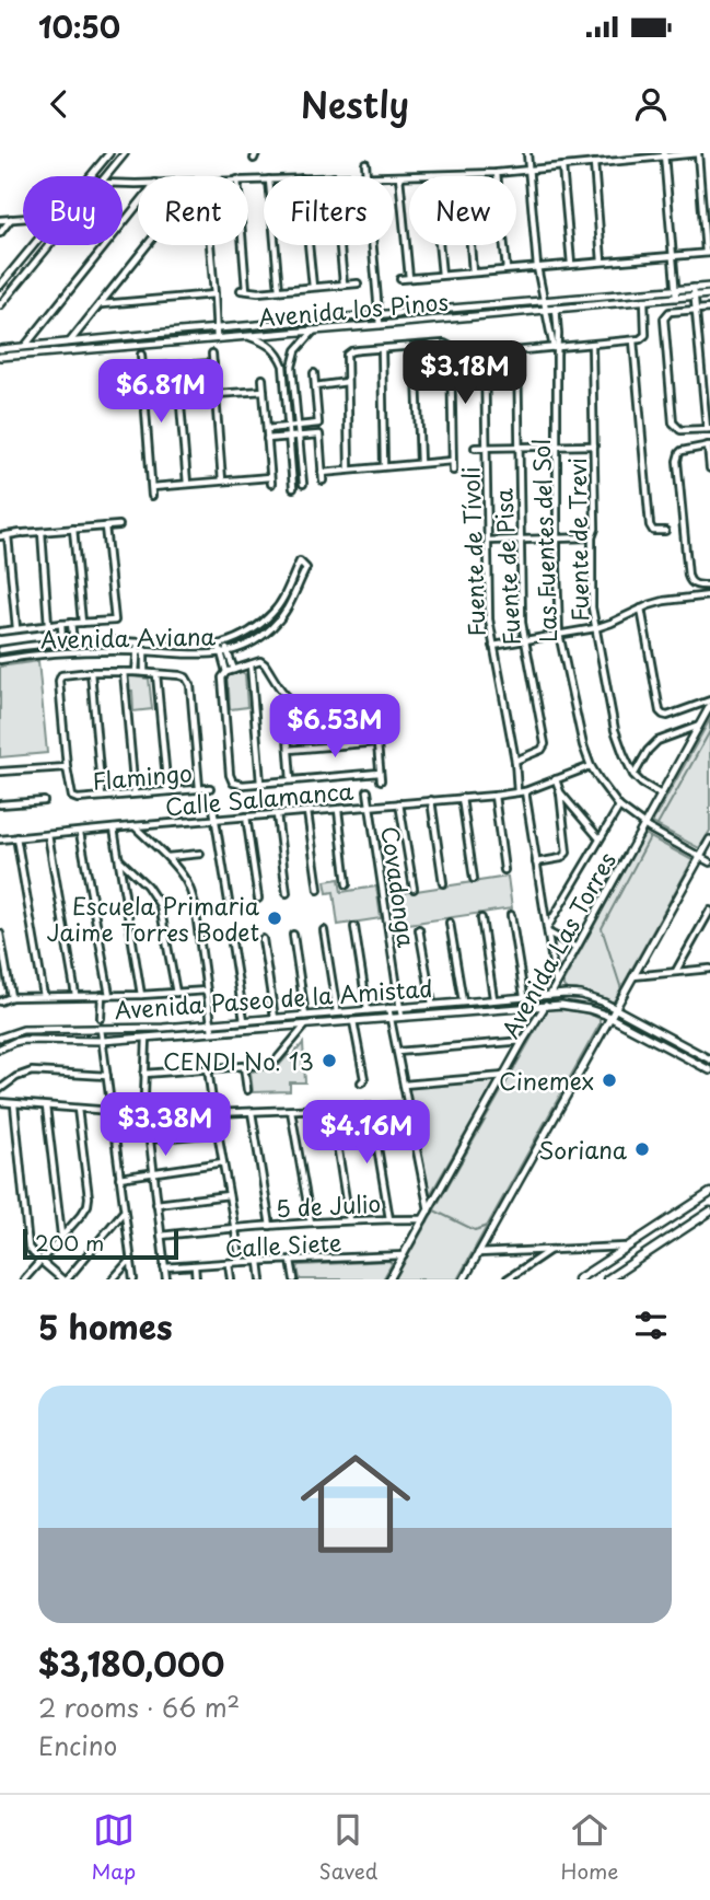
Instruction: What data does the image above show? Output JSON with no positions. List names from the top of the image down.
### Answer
{
  "streets": {
    "street": [
      "Avenida los Pinos",
      "Fuente de Trevi",
      "Las Fuentes del Sol",
      "Fuente de Tívoli",
      "Fuente de Pisa",
      "Avenida Aviana",
      "Flamingo",
      "Calle Salamanca",
      "Covadonga",
      "Avenida Las Torres",
      "Avenida Paseo de la Amistad",
      "5 de Julio",
      "Calle Siete"
    ]
  },
  "crossings": [
    ["Avenida los Pinos", "Las Fuentes del Sol"],
    ["Las Fuentes del Sol", "Calle Salamanca"],
    ["Las Fuentes del Sol", "Avenida Las Torres"],
    ["Fuente de Tívoli", "Fuente de Pisa"],
    ["Fuente de Tívoli", "Calle Salamanca"],
    ["Fuente de Tívoli", "Avenida Las Torres"],
    ["Calle Salamanca", "Covadonga"],
    ["Covadonga", "Avenida Paseo de la Amistad"],
    ["Avenida Las Torres", "Avenida Paseo de la Amistad"],
    ["Avenida Las Torres", "5 de Julio"],
    ["Avenida Las Torres", "Calle Siete"]
  ],
  "places": [
    "Escuela Primaria Jaime Torres Bodet",
    "CENDI No. 13",
    "Cinemex",
    "Soriana"
  ],
  "scale_bar": "200 m",
  "page": {
    "status": "10:50",
    "header": "Nestly",
    "chip": [
      "Buy",
      "Rent",
      "Filters",
      "New"
    ],
    "price": [
      "$3.18M",
      "$6.81M",
      "$6.53M",
      "$3.38M",
      "$4.16M"
    ],
    "scale": "200 m",
    "heading": "5 homes",
    "list": [
      {
        "name": "$3,180,000",
        "note": "2 rooms · 66 m² · Encino"
      }
    ],
    "tabs": ["Map", "Saved", "Home"]
  }
}
